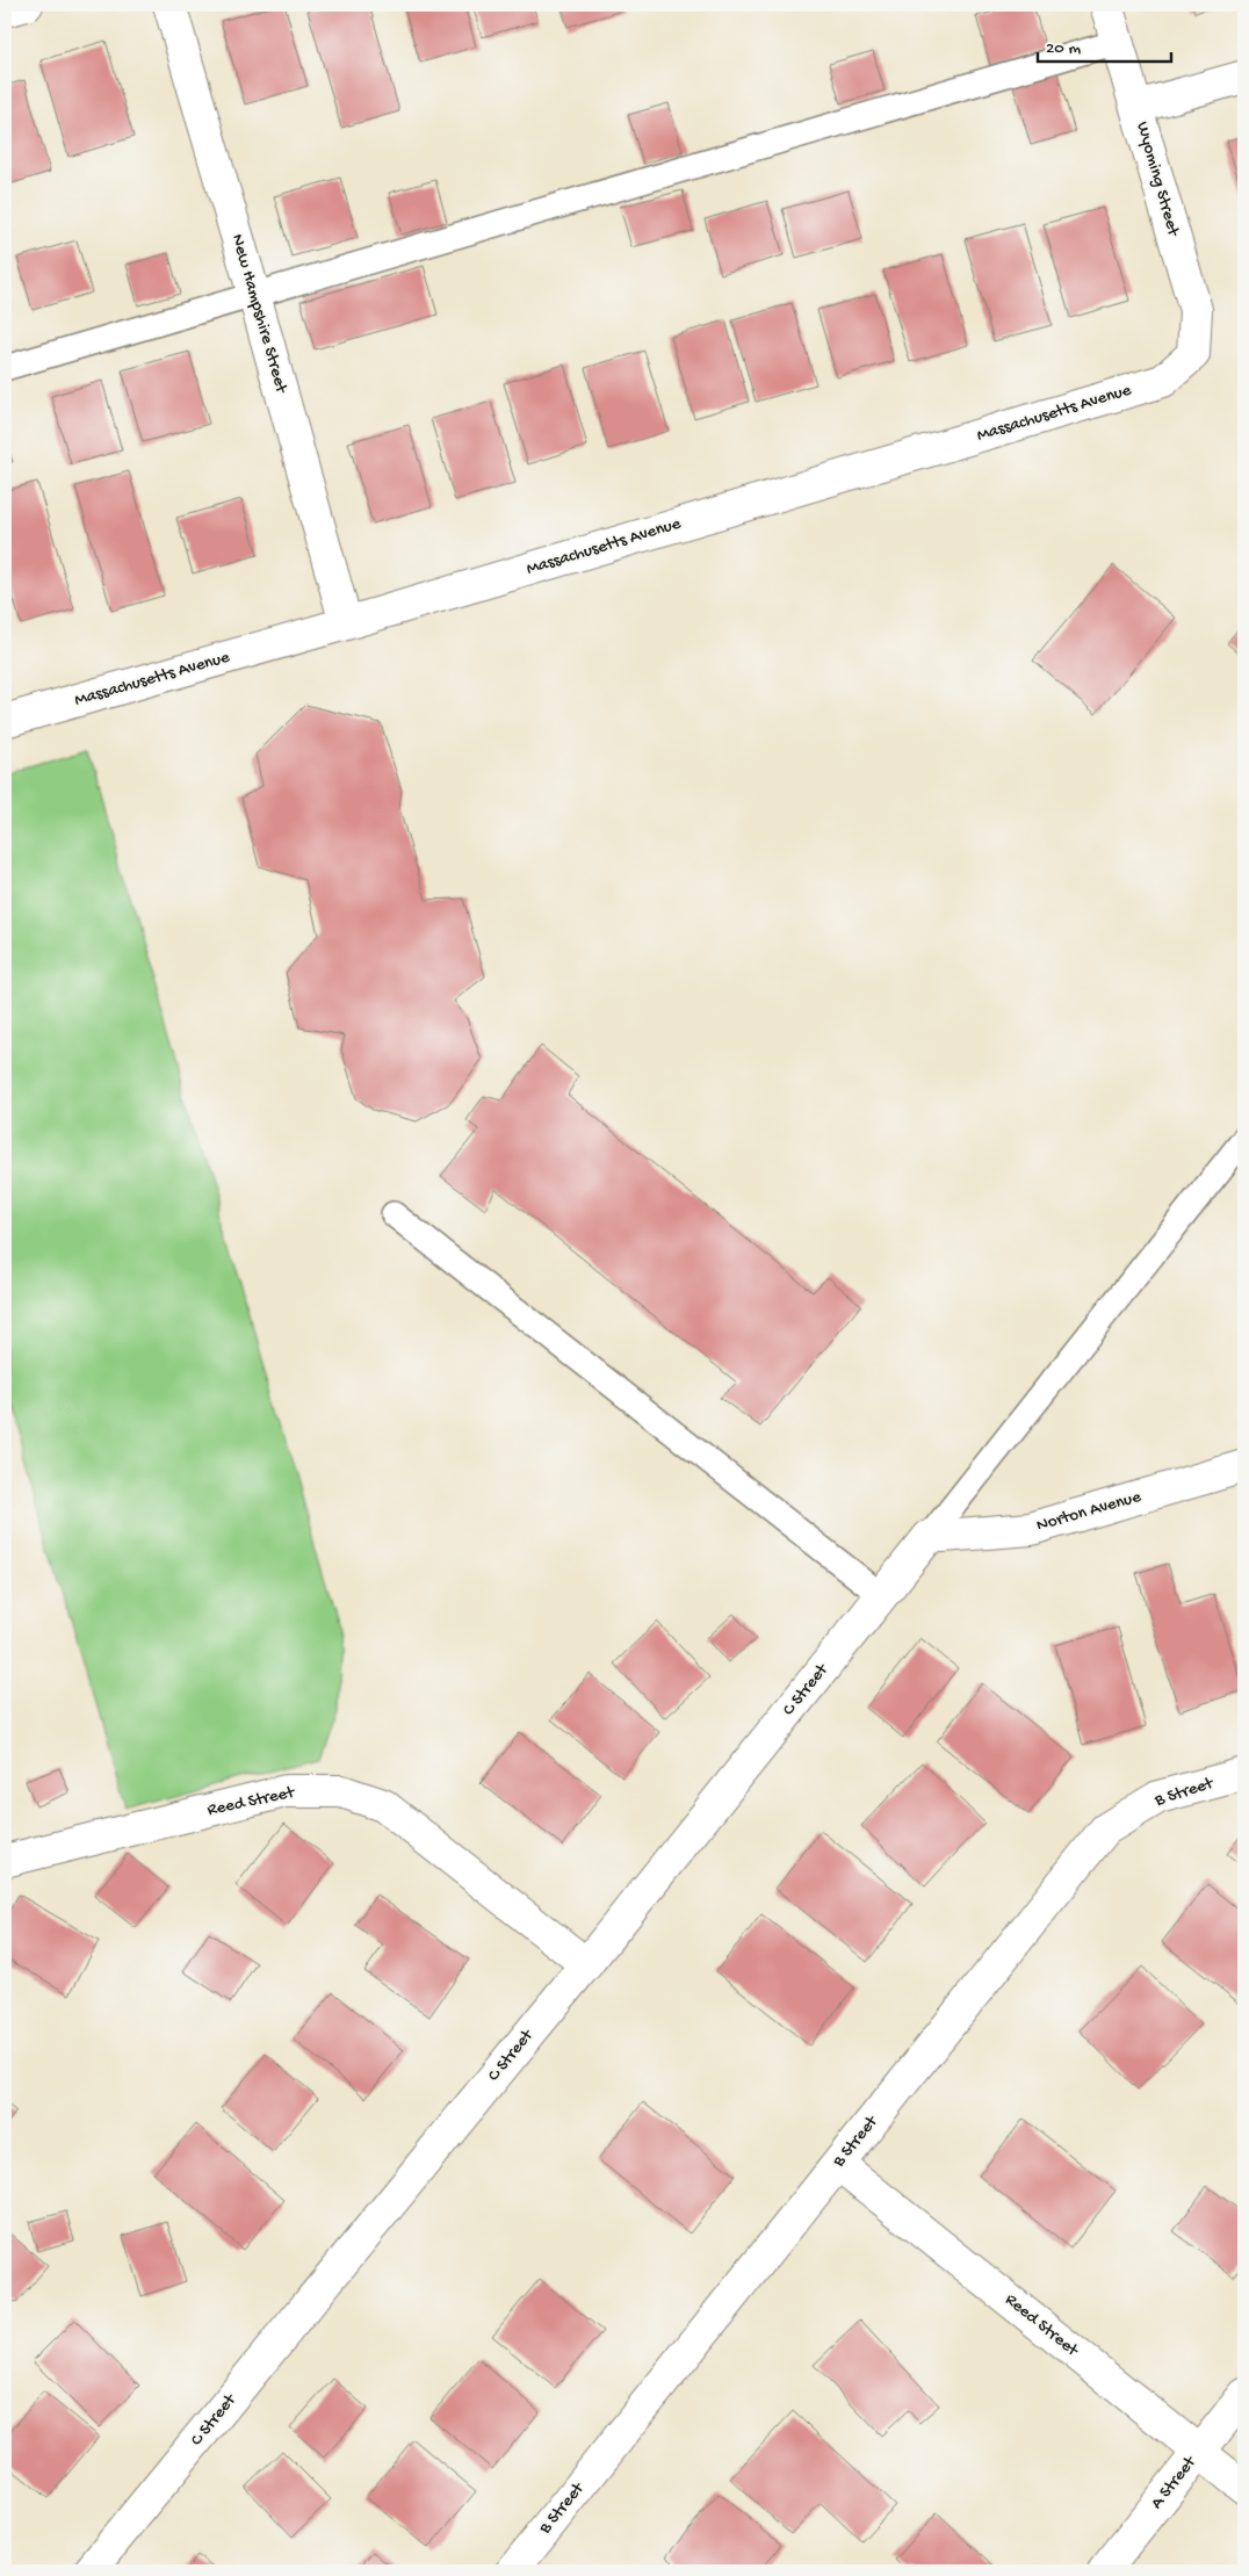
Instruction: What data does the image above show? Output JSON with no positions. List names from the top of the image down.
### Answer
{
  "streets": {
    "street": [
      "Wyoming Street",
      "New Hampshire Street",
      "Massachusetts Avenue",
      "Norton Avenue",
      "C Street",
      "B Street",
      "Reed Street",
      "A Street"
    ]
  },
  "crossings": [
    ["Wyoming Street", "Massachusetts Avenue"],
    ["New Hampshire Street", "Massachusetts Avenue"],
    ["Norton Avenue", "C Street"],
    ["C Street", "Reed Street"],
    ["B Street", "Reed Street"],
    ["Reed Street", "A Street"]
  ],
  "scale_bar": "20 m"
}
